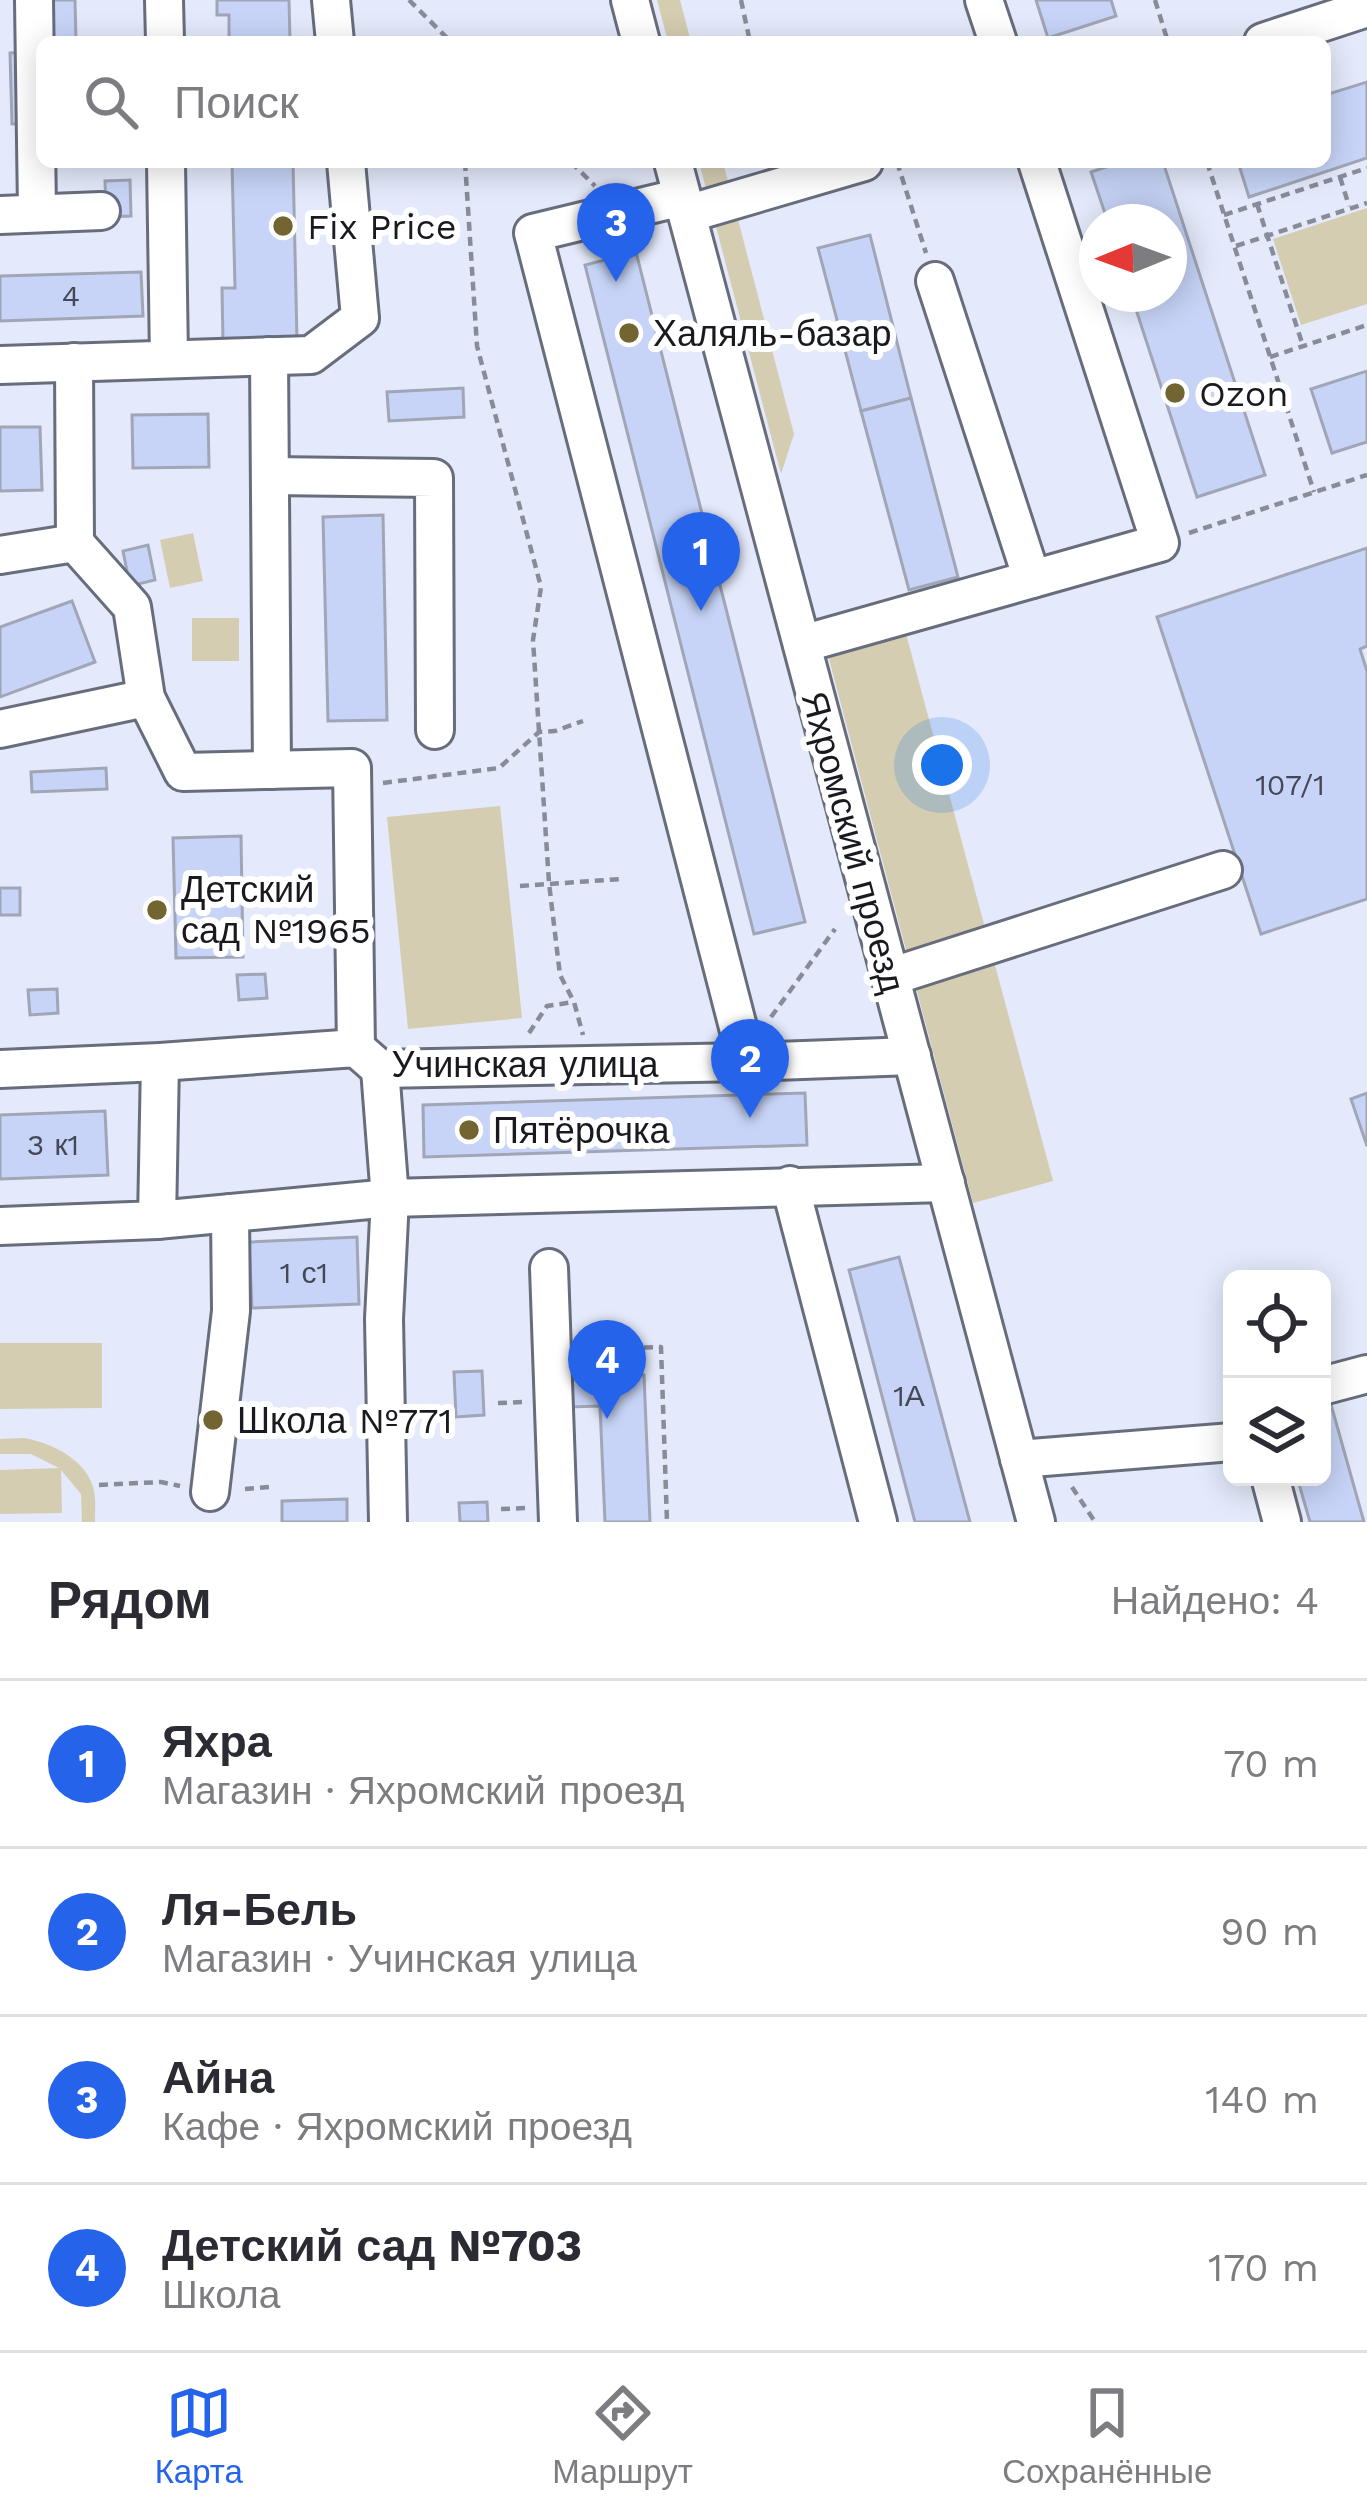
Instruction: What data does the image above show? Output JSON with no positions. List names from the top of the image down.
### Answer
{
  "streets": {
    "street": ["Яхромский проезд", "Учинская улица"]
  },
  "crossings": [
    ["Яхромский проезд", "Учинская улица"]
  ],
  "places": [
    "Fix Price",
    "Халяль-базар",
    "Ozon",
    "Детский сад №1965",
    "Пятёрочка",
    "Школа №771"
  ],
  "house_numbers": [
    "4",
    "107/1",
    "3 к1",
    "1 с1",
    "1А"
  ],
  "north": "left",
  "page": {
    "search": "Поиск",
    "pins": [
      "3",
      "1",
      "2",
      "4"
    ],
    "heading": ["Рядом", "Найдено: 4"],
    "list": [
      {
        "mark": "1",
        "name": "Яхра",
        "note": "Магазин · Яхромский проезд",
        "value": "70 m"
      },
      {
        "mark": "2",
        "name": "Ля-Бель",
        "note": "Магазин · Учинская улица",
        "value": "90 m"
      },
      {
        "mark": "3",
        "name": "Айна",
        "note": "Кафе · Яхромский проезд",
        "value": "140 m"
      },
      {
        "mark": "4",
        "name": "Детский сад №703",
        "note": "Школа",
        "value": "170 m"
      }
    ],
    "nav": ["Карта", "Маршрут", "Сохранённые"]
  }
}
